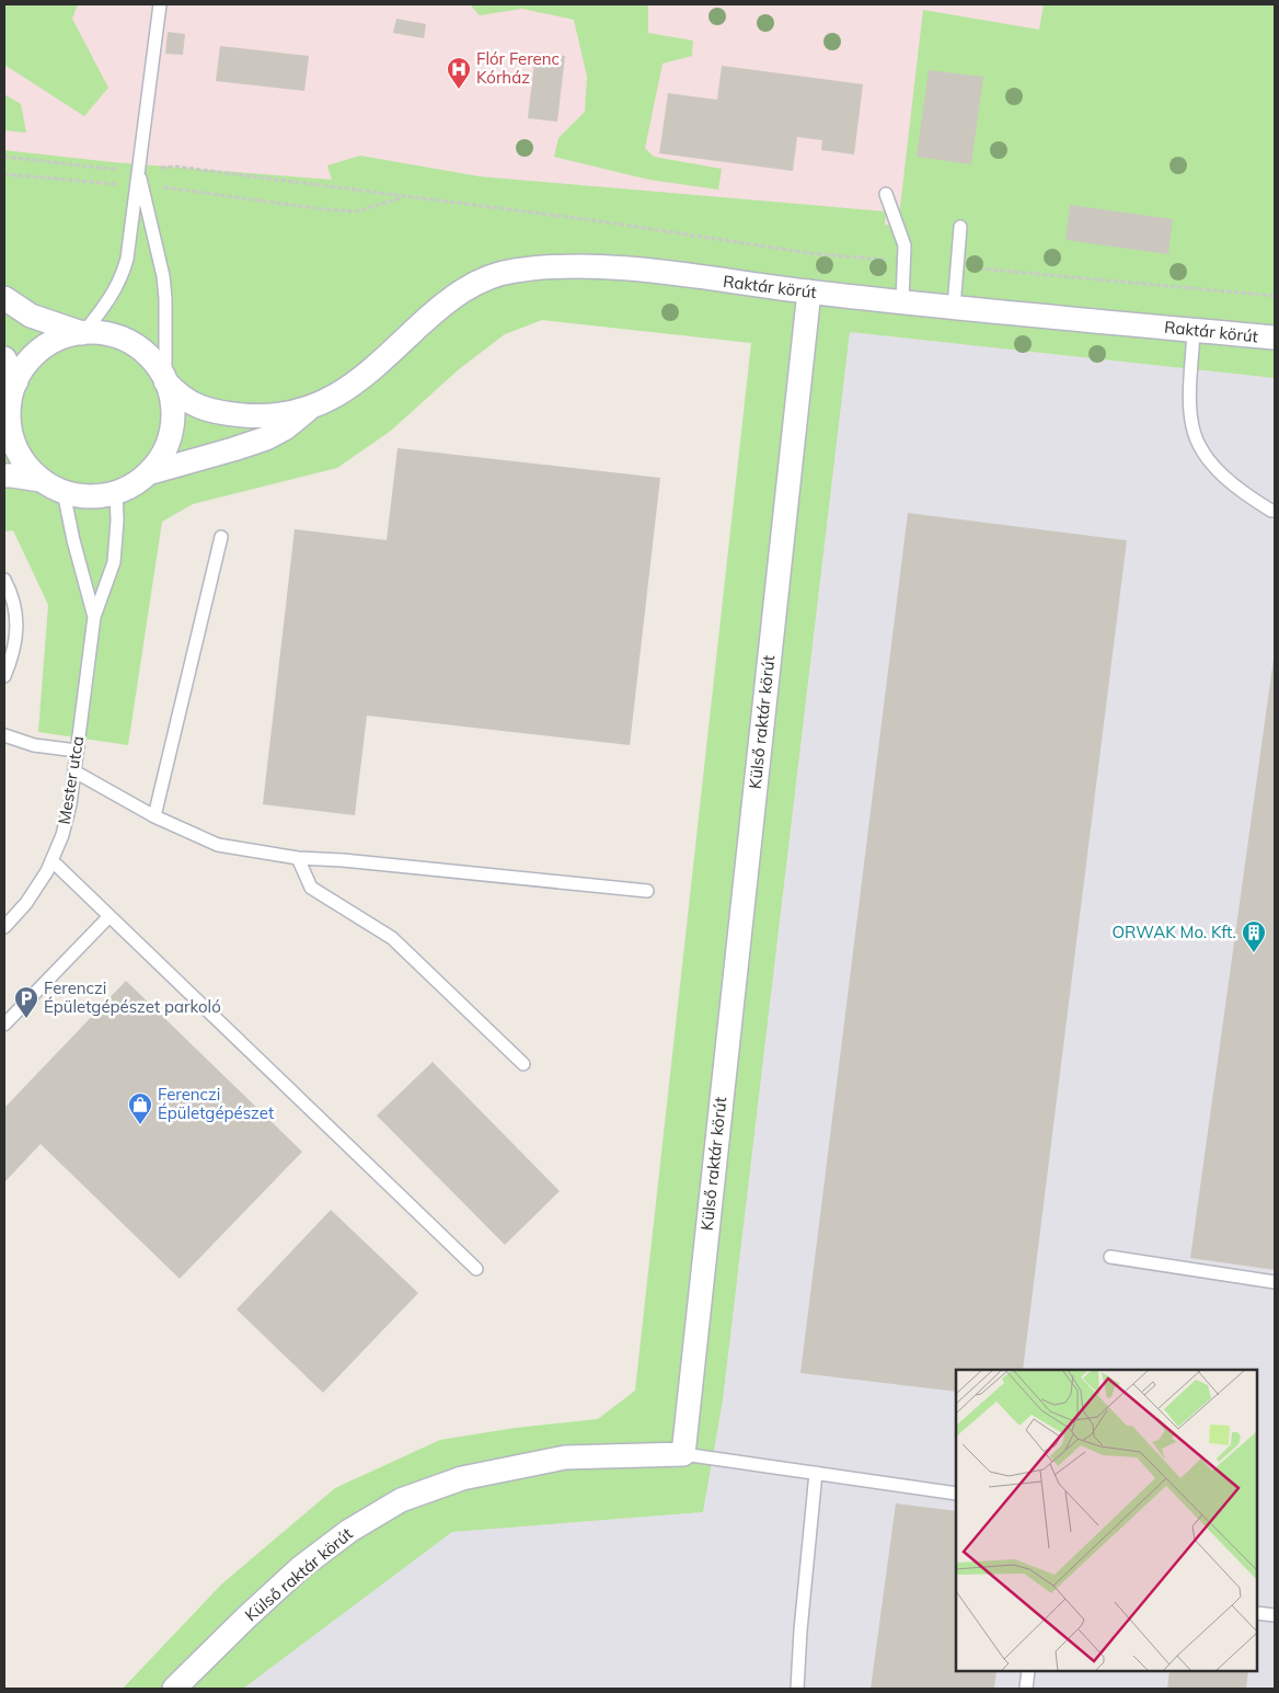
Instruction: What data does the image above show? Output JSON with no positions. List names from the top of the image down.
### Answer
{
  "streets": {
    "street": ["Raktár körút", "Külső raktár körút"],
    "lane": ["Mester utca"]
  },
  "crossings": [
    ["Raktár körút", "Külső raktár körút"]
  ],
  "places": {
    "hospital": ["Flór Ferenc Kórház"],
    "building": ["ORWAK Mo. Kft."],
    "parking": ["Ferenczi Épületgépészet parkoló"],
    "shop": ["Ferenczi Épületgépészet"]
  }
}
